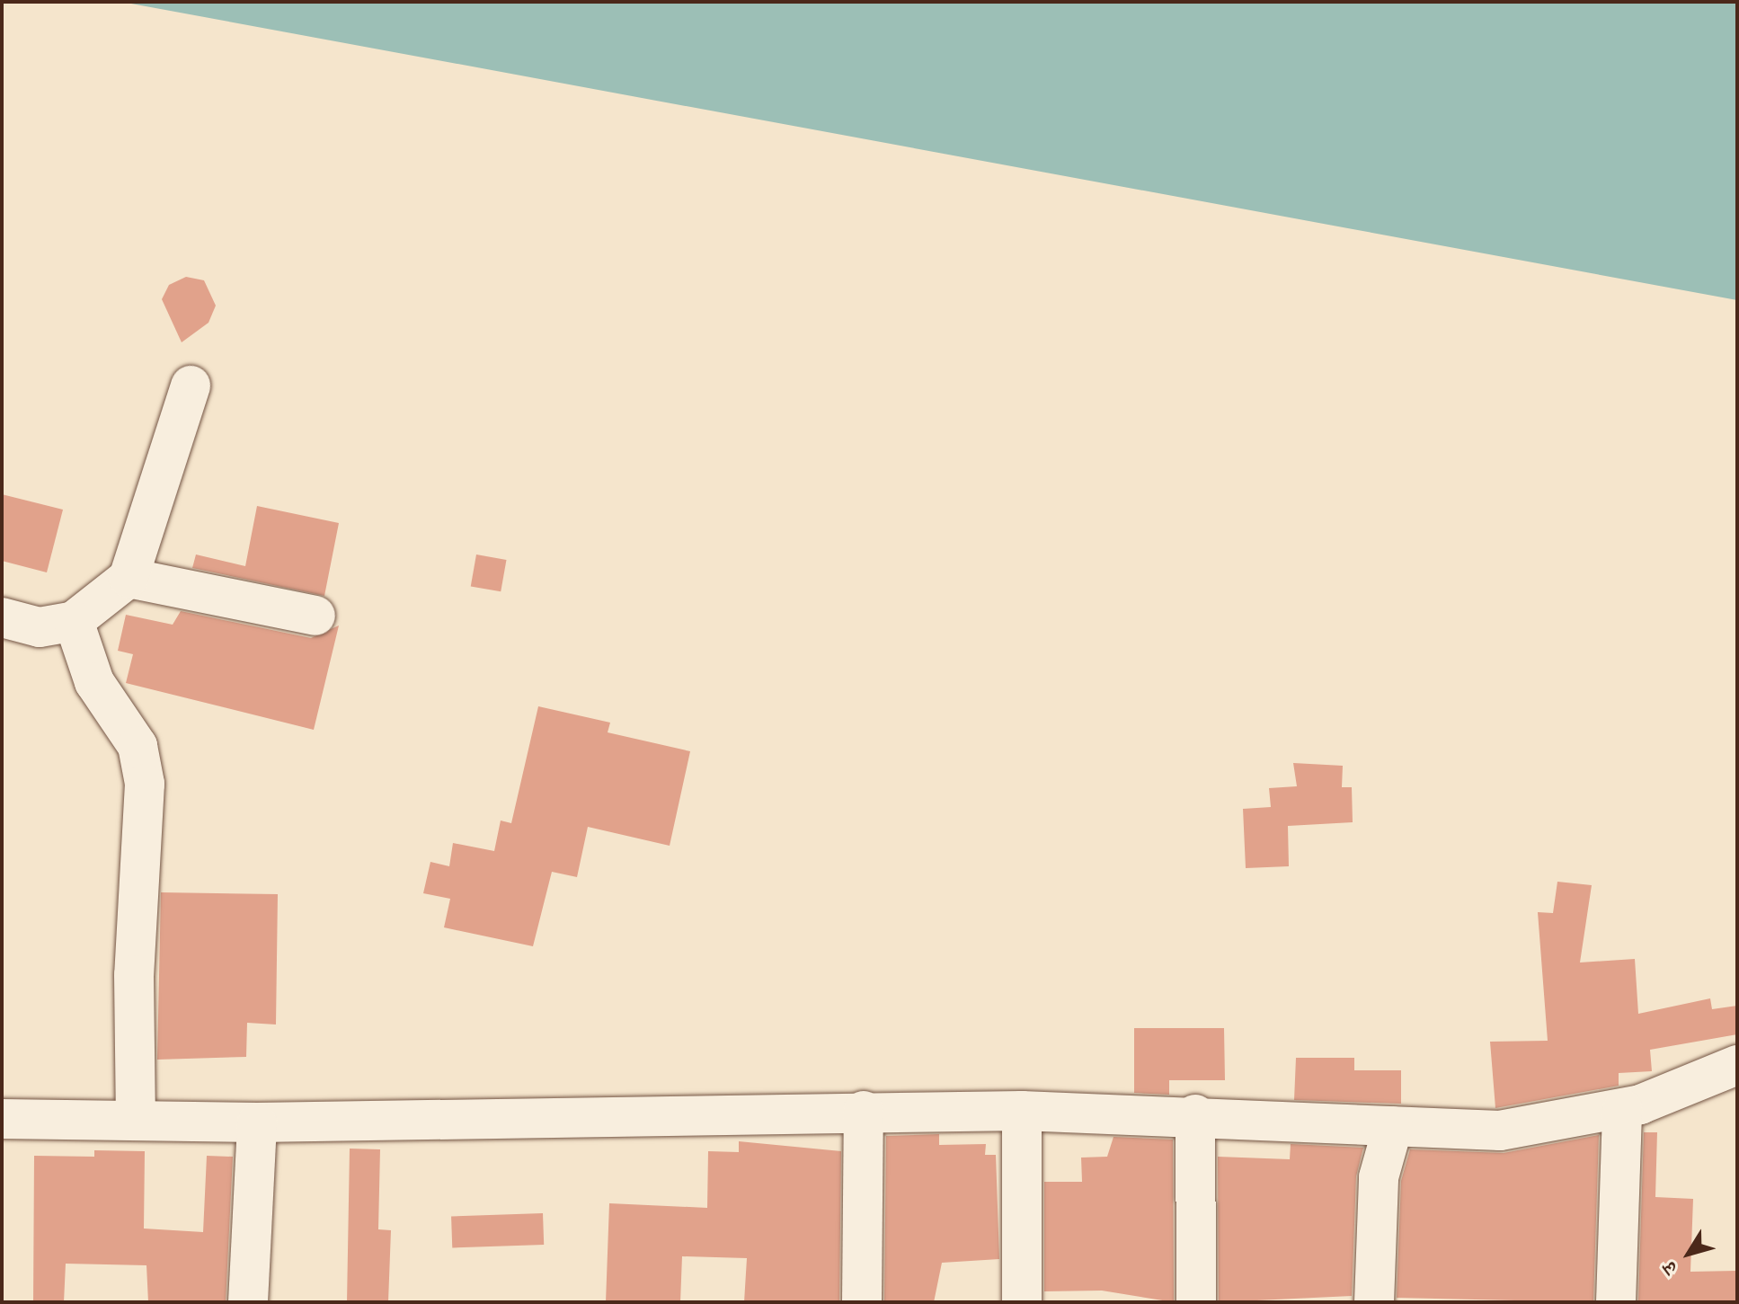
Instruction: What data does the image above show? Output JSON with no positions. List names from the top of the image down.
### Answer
{
  "north": "bottom left"
}
